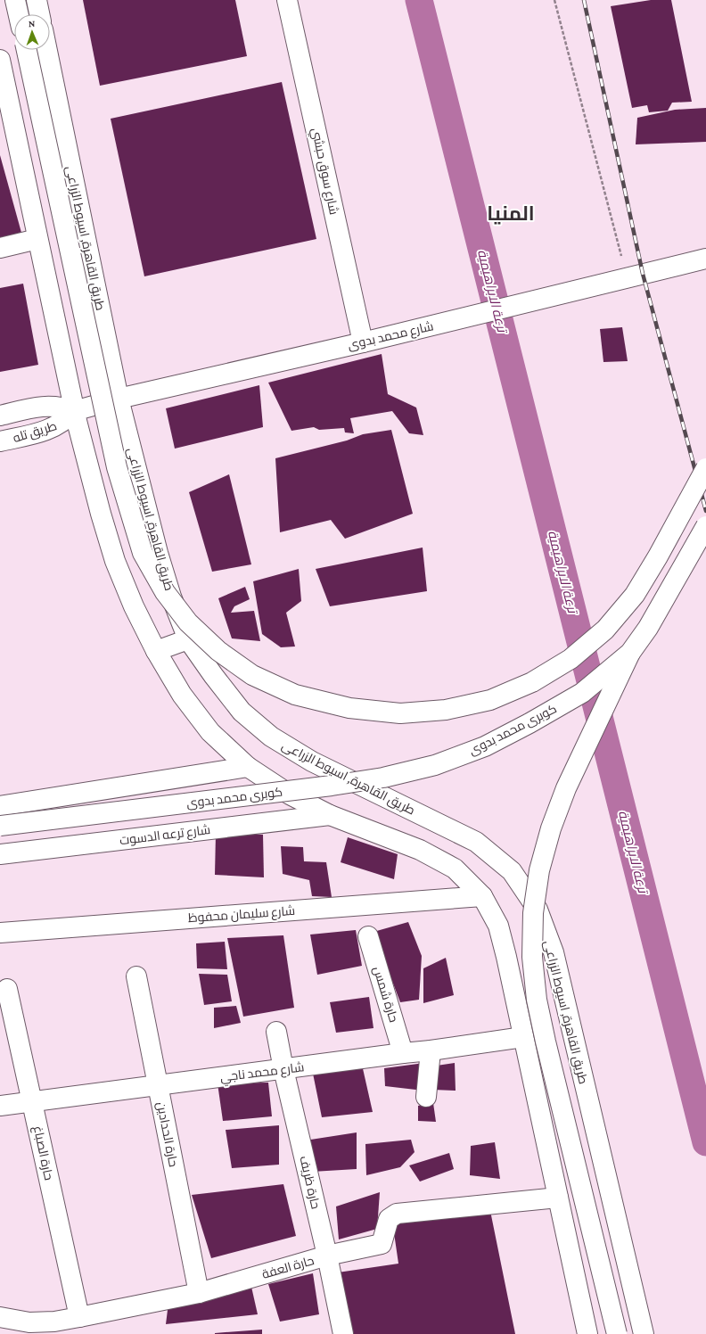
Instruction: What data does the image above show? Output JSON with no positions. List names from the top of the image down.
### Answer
{
  "streets": {
    "main road": [
      "شارع سوق حبشي",
      "طريق القاهرة, اسيوط الزراعى",
      "شارع محمد بدوى",
      "طريق تله",
      "كوبرى محمد بدوى",
      "شارع ترعه الدسوت",
      "شارع سليمان محفوظ",
      "حارة شمس",
      "شارع محمد ناجي",
      "حارة الحدادين",
      "حارة الصباغ",
      "حارة ظريف",
      "حارة العفة"
    ]
  },
  "crossings": [
    ["شارع سوق حبشي", "شارع محمد بدوى"],
    ["طريق القاهرة, اسيوط الزراعى", "شارع محمد بدوى"],
    ["شارع محمد بدوى", "طريق تله"],
    ["حارة شمس", "شارع محمد ناجي"],
    ["شارع محمد ناجي", "حارة الحدادين"],
    ["شارع محمد ناجي", "حارة الصباغ"],
    ["شارع محمد ناجي", "حارة ظريف"],
    ["حارة الحدادين", "حارة العفة"],
    ["حارة الصباغ", "حارة العفة"],
    ["حارة ظريف", "حارة العفة"]
  ],
  "districts": ["المنيا"],
  "water": ["ترعة الابراهيمية"],
  "north": "top"
}
